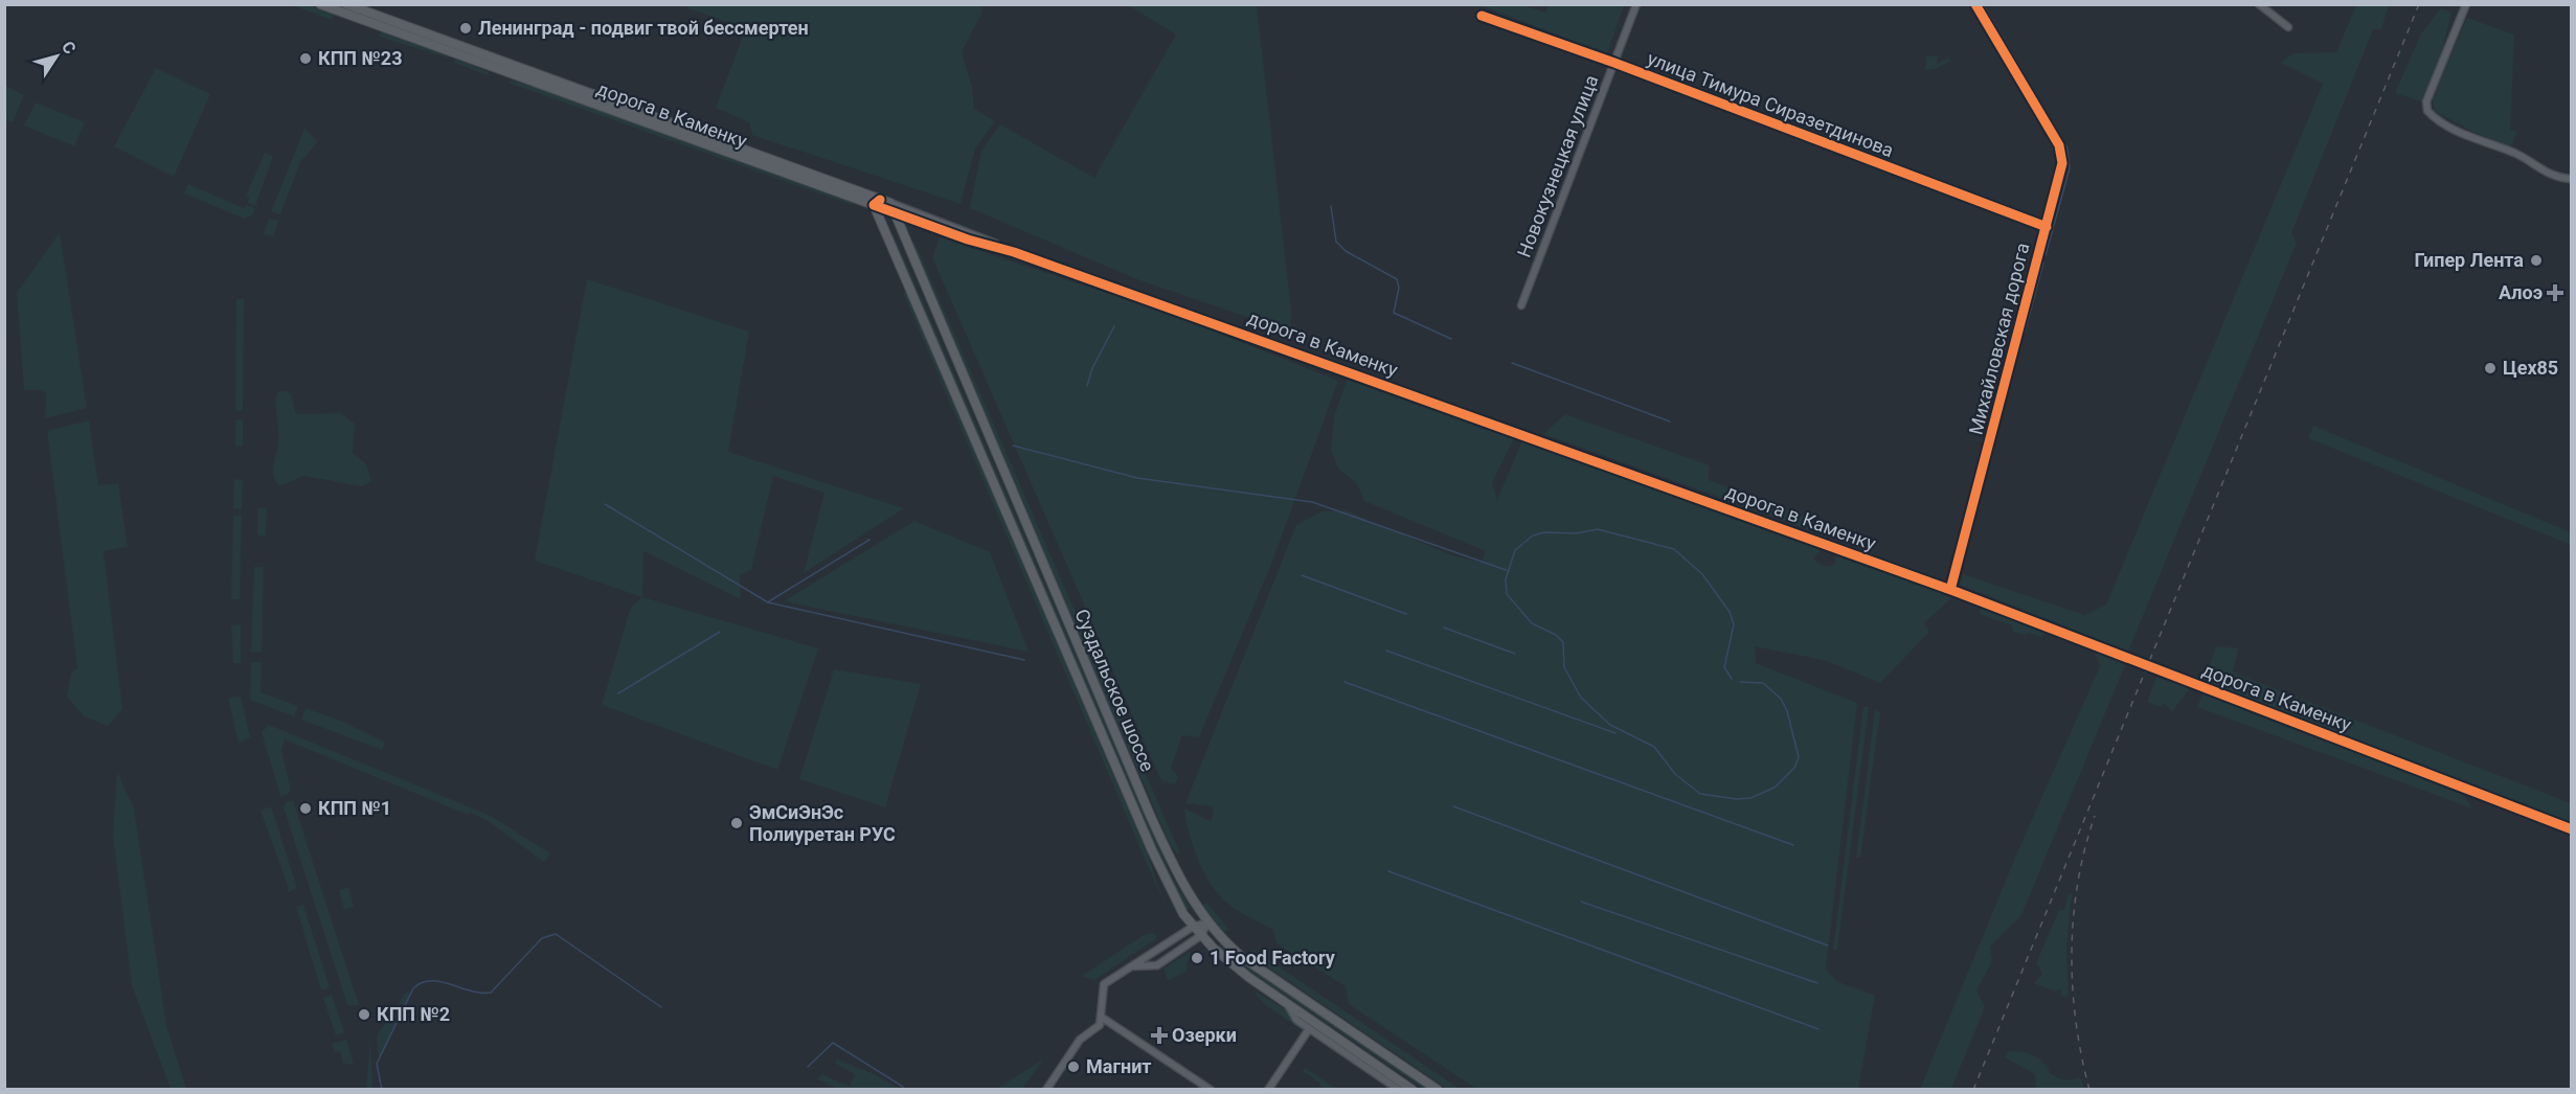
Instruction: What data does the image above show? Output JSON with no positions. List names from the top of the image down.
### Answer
{
  "streets": {
    "main road": ["дорога в Каменку", "Суздальское шоссе"],
    "street": ["улица Тимура Сиразетдинова", "Новокузнецкая улица", "Михайловская дорога"]
  },
  "crossings": [
    ["улица Тимура Сиразетдинова", "Новокузнецкая улица"],
    ["улица Тимура Сиразетдинова", "Михайловская дорога"],
    ["дорога в Каменку", "Михайловская дорога"],
    ["дорога в Каменку", "Суздальское шоссе"]
  ],
  "places": {
    "other": [
      "Ленинград - подвиг твой бессмертен",
      "КПП №23",
      "Гипер Лента",
      "Цех85",
      "КПП №1",
      "ЭмСиЭнЭс Полиуретан РУС",
      "1 Food Factory",
      "КПП №2",
      "Магнит"
    ],
    "health": ["Алоэ", "Озерки"]
  },
  "north": "top right"
}
